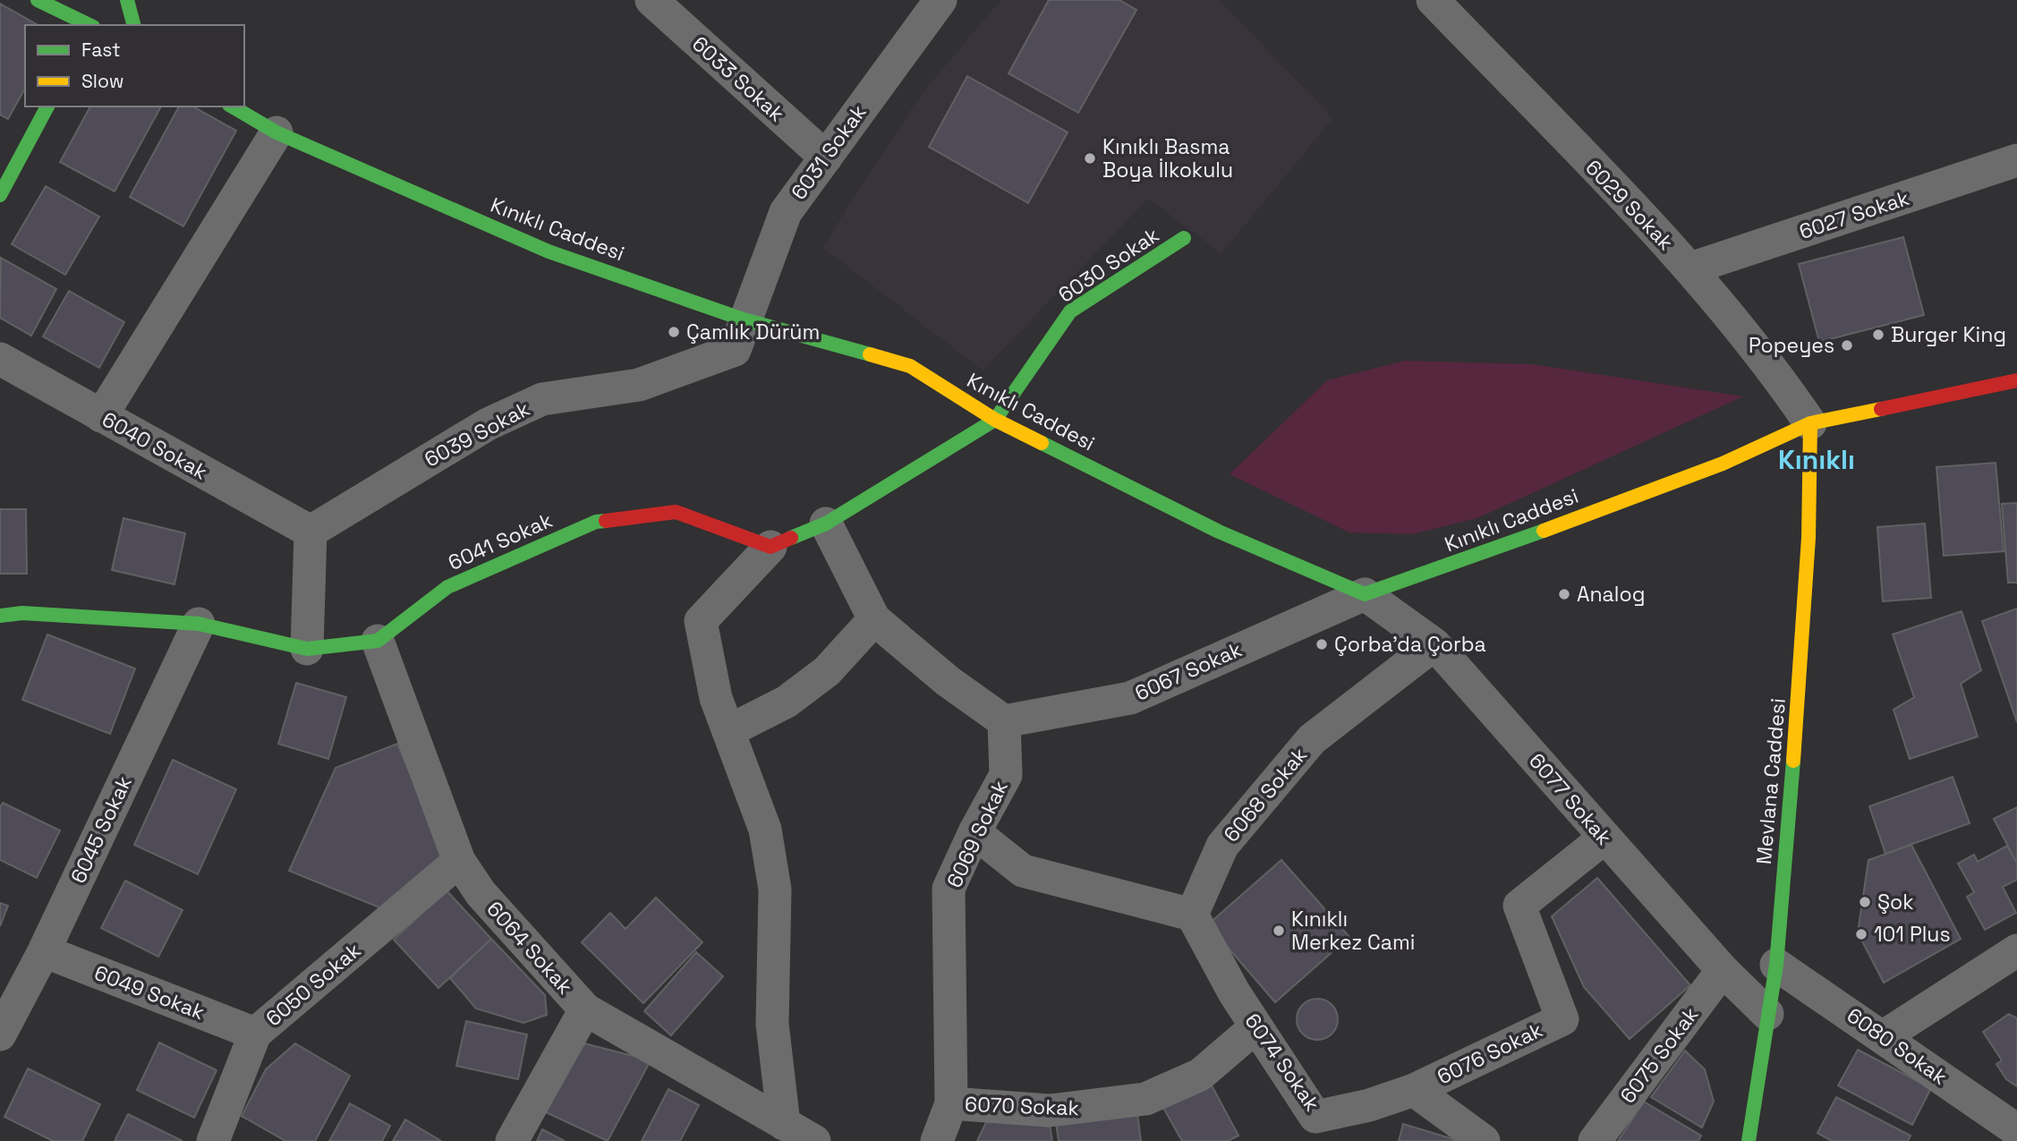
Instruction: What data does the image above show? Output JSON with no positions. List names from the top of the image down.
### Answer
{
  "streets": {
    "street": [
      "6033 Sokak",
      "6031 Sokak",
      "6029 Sokak",
      "6027 Sokak",
      "Kınıklı Caddesi",
      "6030 Sokak",
      "6039 Sokak",
      "6040 Sokak",
      "6041 Sokak",
      "6067 Sokak",
      "Mevlana Caddesi",
      "6068 Sokak",
      "6077 Sokak",
      "6045 Sokak",
      "6069 Sokak",
      "6064 Sokak",
      "6050 Sokak",
      "6049 Sokak",
      "6080 Sokak",
      "6076 Sokak",
      "6075 Sokak",
      "6074 Sokak",
      "6070 Sokak"
    ]
  },
  "crossings": [
    ["6033 Sokak", "6031 Sokak"],
    ["6031 Sokak", "Kınıklı Caddesi"],
    ["6031 Sokak", "6039 Sokak"],
    ["6029 Sokak", "6027 Sokak"],
    ["6029 Sokak", "Kınıklı Caddesi"],
    ["6029 Sokak", "Mevlana Caddesi"],
    ["Kınıklı Caddesi", "6030 Sokak"],
    ["Kınıklı Caddesi", "6039 Sokak"],
    ["Kınıklı Caddesi", "6067 Sokak"],
    ["Kınıklı Caddesi", "Mevlana Caddesi"],
    ["Kınıklı Caddesi", "6077 Sokak"],
    ["6039 Sokak", "6040 Sokak"],
    ["6041 Sokak", "6064 Sokak"],
    ["6067 Sokak", "6077 Sokak"],
    ["6067 Sokak", "6069 Sokak"],
    ["Mevlana Caddesi", "6077 Sokak"],
    ["Mevlana Caddesi", "6080 Sokak"],
    ["6068 Sokak", "6077 Sokak"],
    ["6068 Sokak", "6074 Sokak"],
    ["6077 Sokak", "6076 Sokak"],
    ["6077 Sokak", "6075 Sokak"],
    ["6045 Sokak", "6049 Sokak"],
    ["6069 Sokak", "6070 Sokak"],
    ["6064 Sokak", "6050 Sokak"],
    ["6050 Sokak", "6049 Sokak"],
    ["6076 Sokak", "6074 Sokak"],
    ["6074 Sokak", "6070 Sokak"]
  ],
  "districts": ["Kınıklı"],
  "places": [
    "Kınıklı Basma Boya İlkokulu",
    "Çamlık Dürüm",
    "Burger King",
    "Popeyes",
    "Analog",
    "Çorba’da Çorba",
    "Şok",
    "Kınıklı Merkez Cami",
    "101 Plus"
  ],
  "legend": ["Fast", "Slow"]
}
